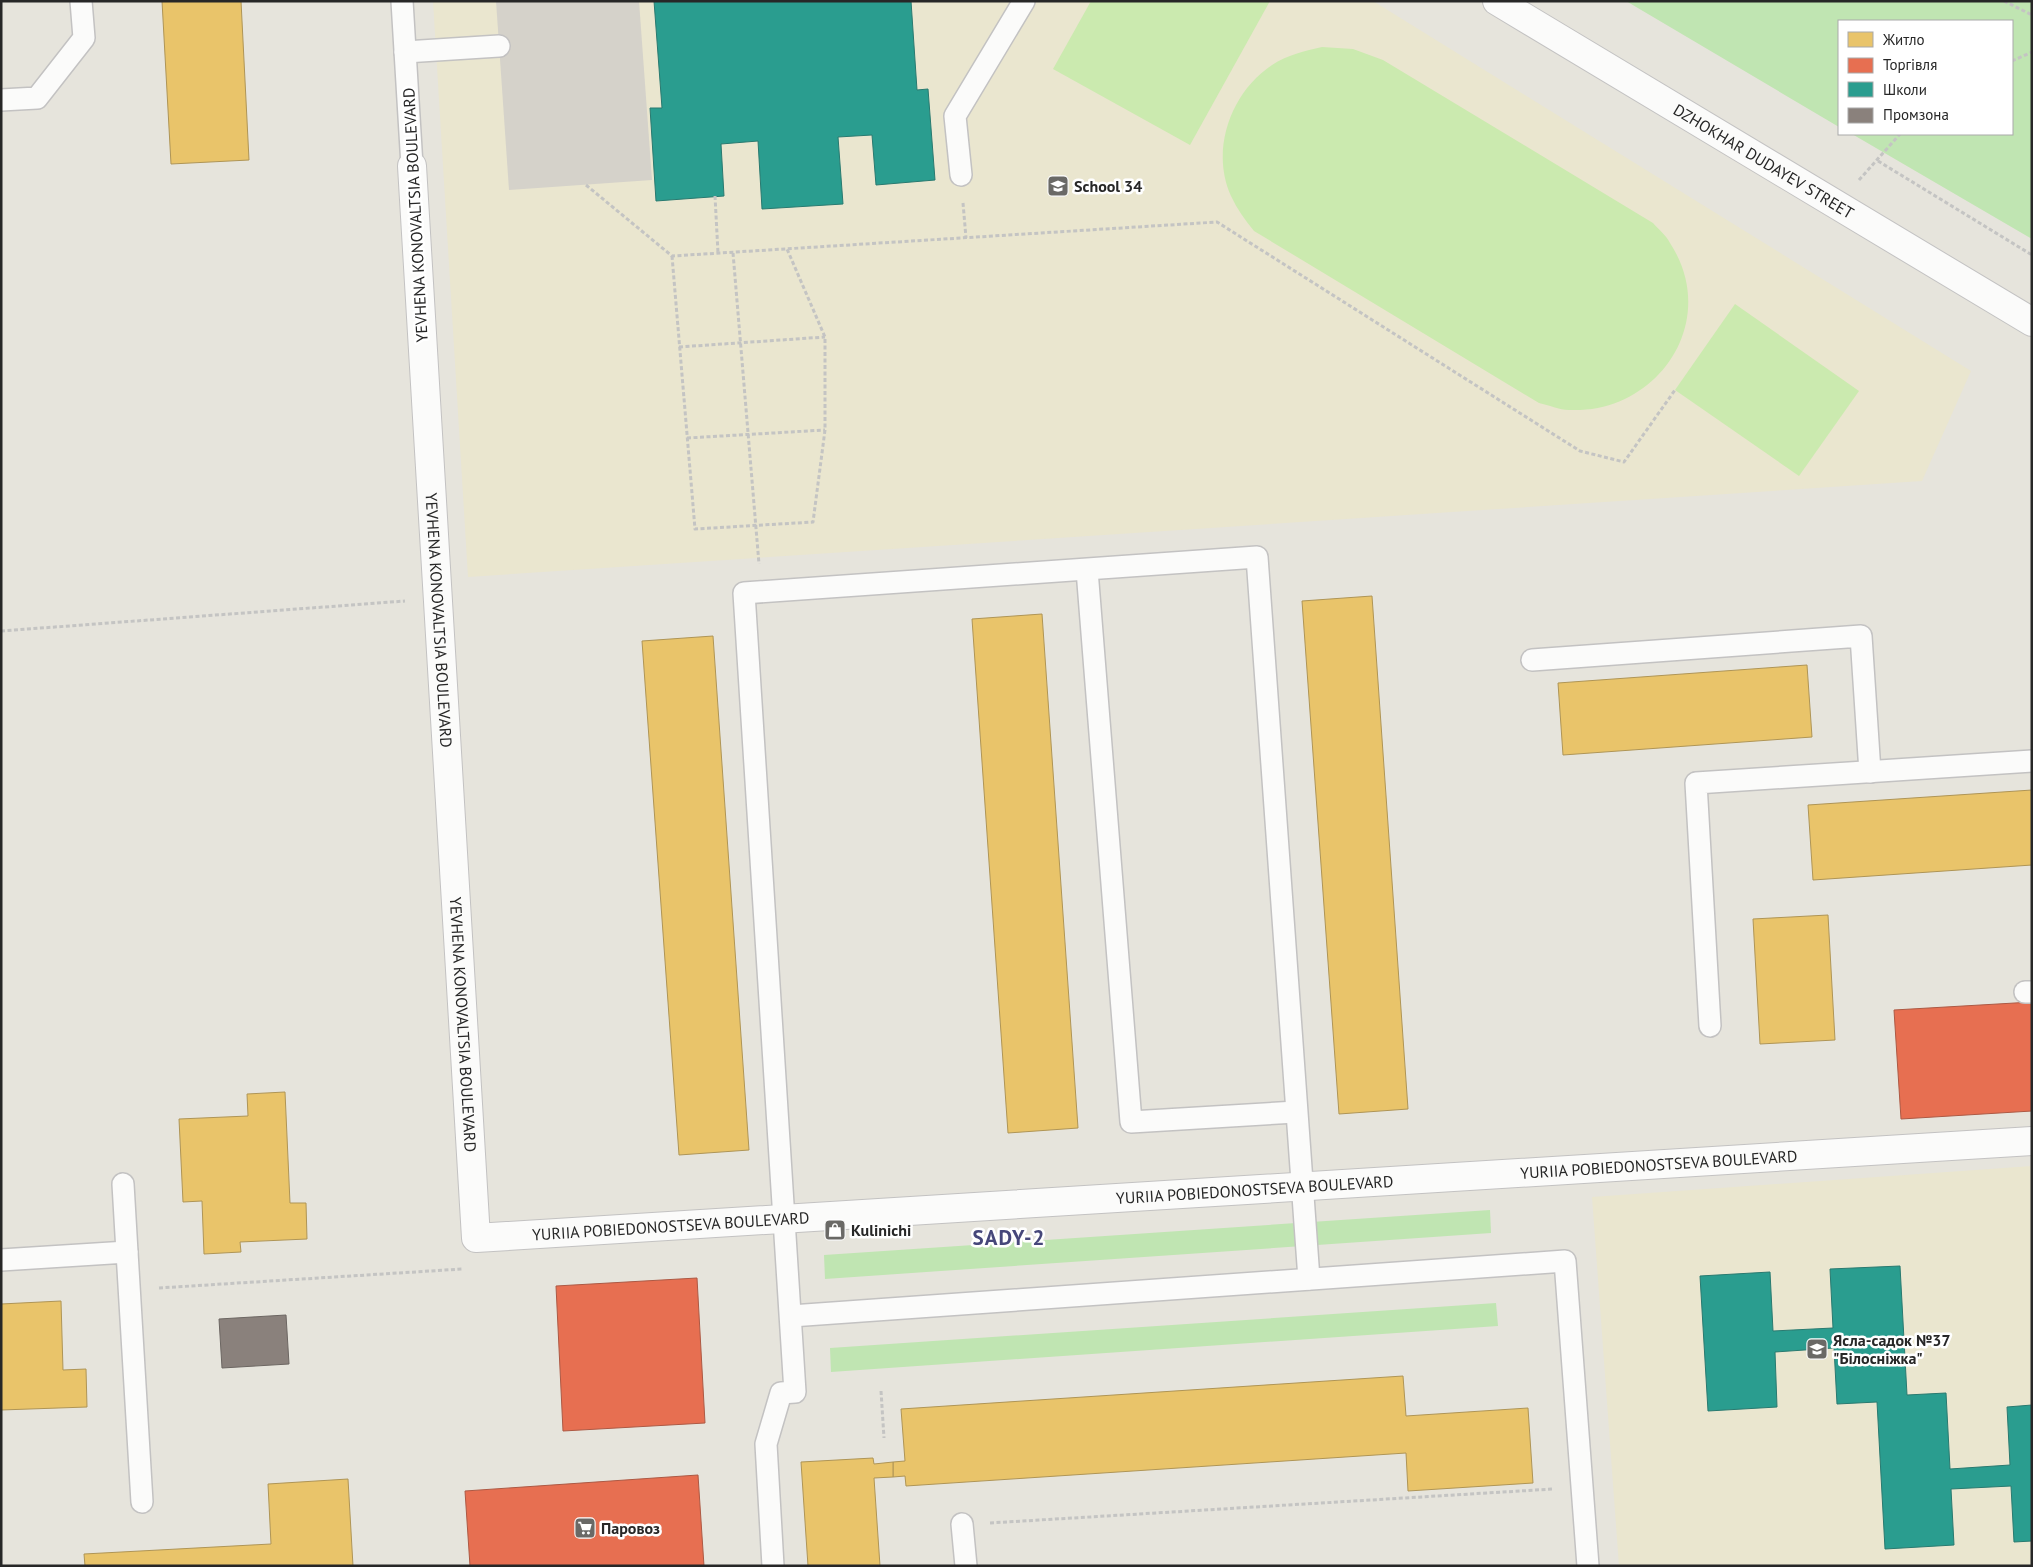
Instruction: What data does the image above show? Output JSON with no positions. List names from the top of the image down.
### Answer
{
  "streets": {
    "street": ["DZHOKHAR DUDAYEV STREET", "YEVHENA KONOVALTSIA BOULEVARD", "YURIIA POBIEDONOSTSEVA BOULEVARD"]
  },
  "crossings": [
    ["YEVHENA KONOVALTSIA BOULEVARD", "YURIIA POBIEDONOSTSEVA BOULEVARD"]
  ],
  "districts": ["SADY-2"],
  "places": {
    "school or university": ["School 34", "Ясла-садок №37 \"Білосніжка\""],
    "shop": ["Kulinichi"],
    "supermarket": ["Паровоз"]
  },
  "legend": [
    "Житло",
    "Торгівля",
    "Школи",
    "Промзона"
  ]
}
